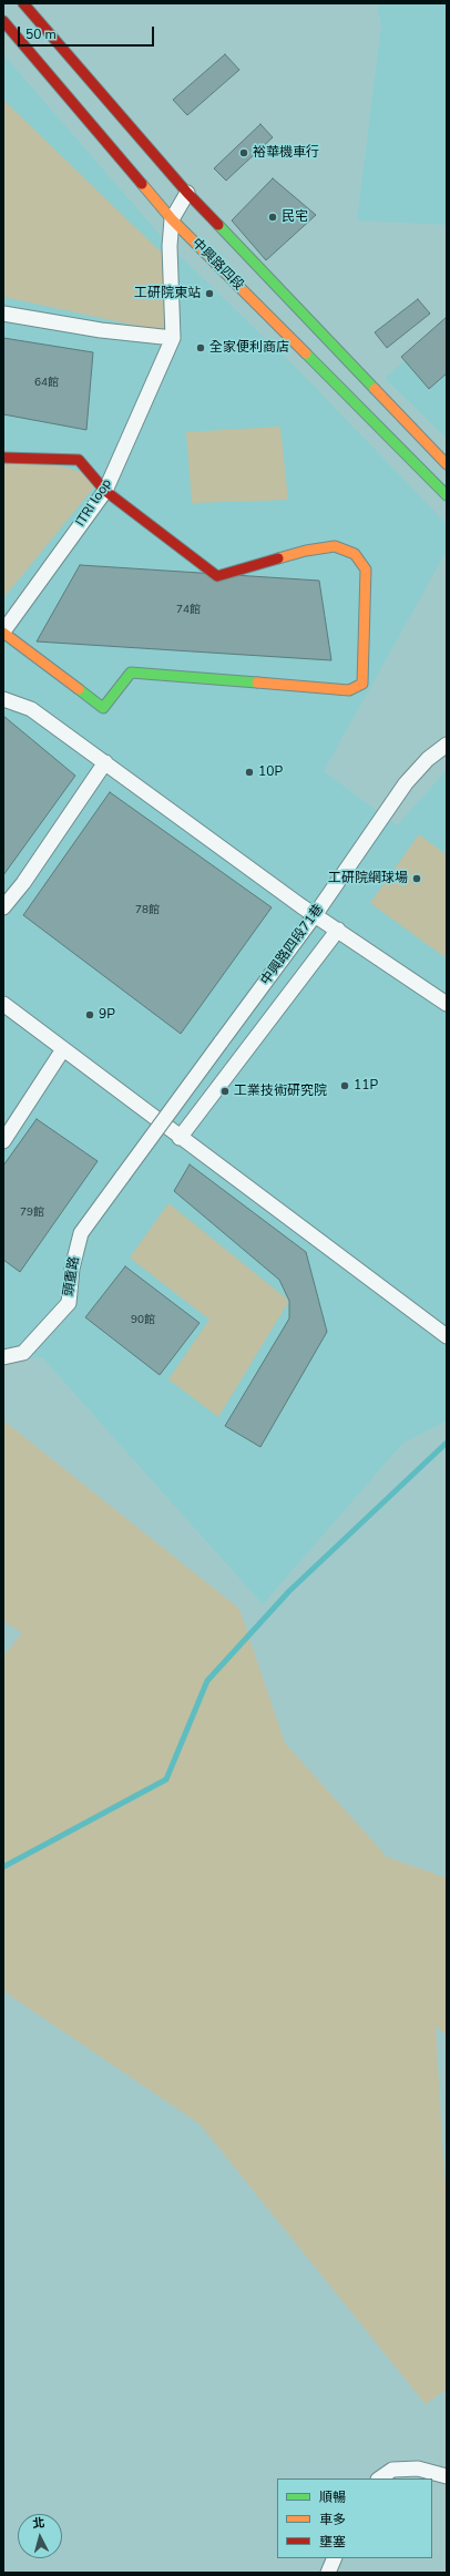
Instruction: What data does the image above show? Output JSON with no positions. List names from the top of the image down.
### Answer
{
  "streets": {
    "main road": ["中興路四段"],
    "street": ["ITRI loop", "中興路四段71巷", "頭重路"]
  },
  "crossings": [
    ["中興路四段", "ITRI loop"],
    ["中興路四段71巷", "頭重路"]
  ],
  "places": [
    "裕華機車行",
    "民宅",
    "工研院東站",
    "全家便利商店",
    "10P",
    "工研院網球場",
    "9P",
    "11P",
    "工業技術研究院"
  ],
  "house_numbers": [
    "64館",
    "74館",
    "78館",
    "79館",
    "90館"
  ],
  "legend": ["順暢", "車多", "壅塞"],
  "scale_bar": "50 m",
  "north": "top"
}
